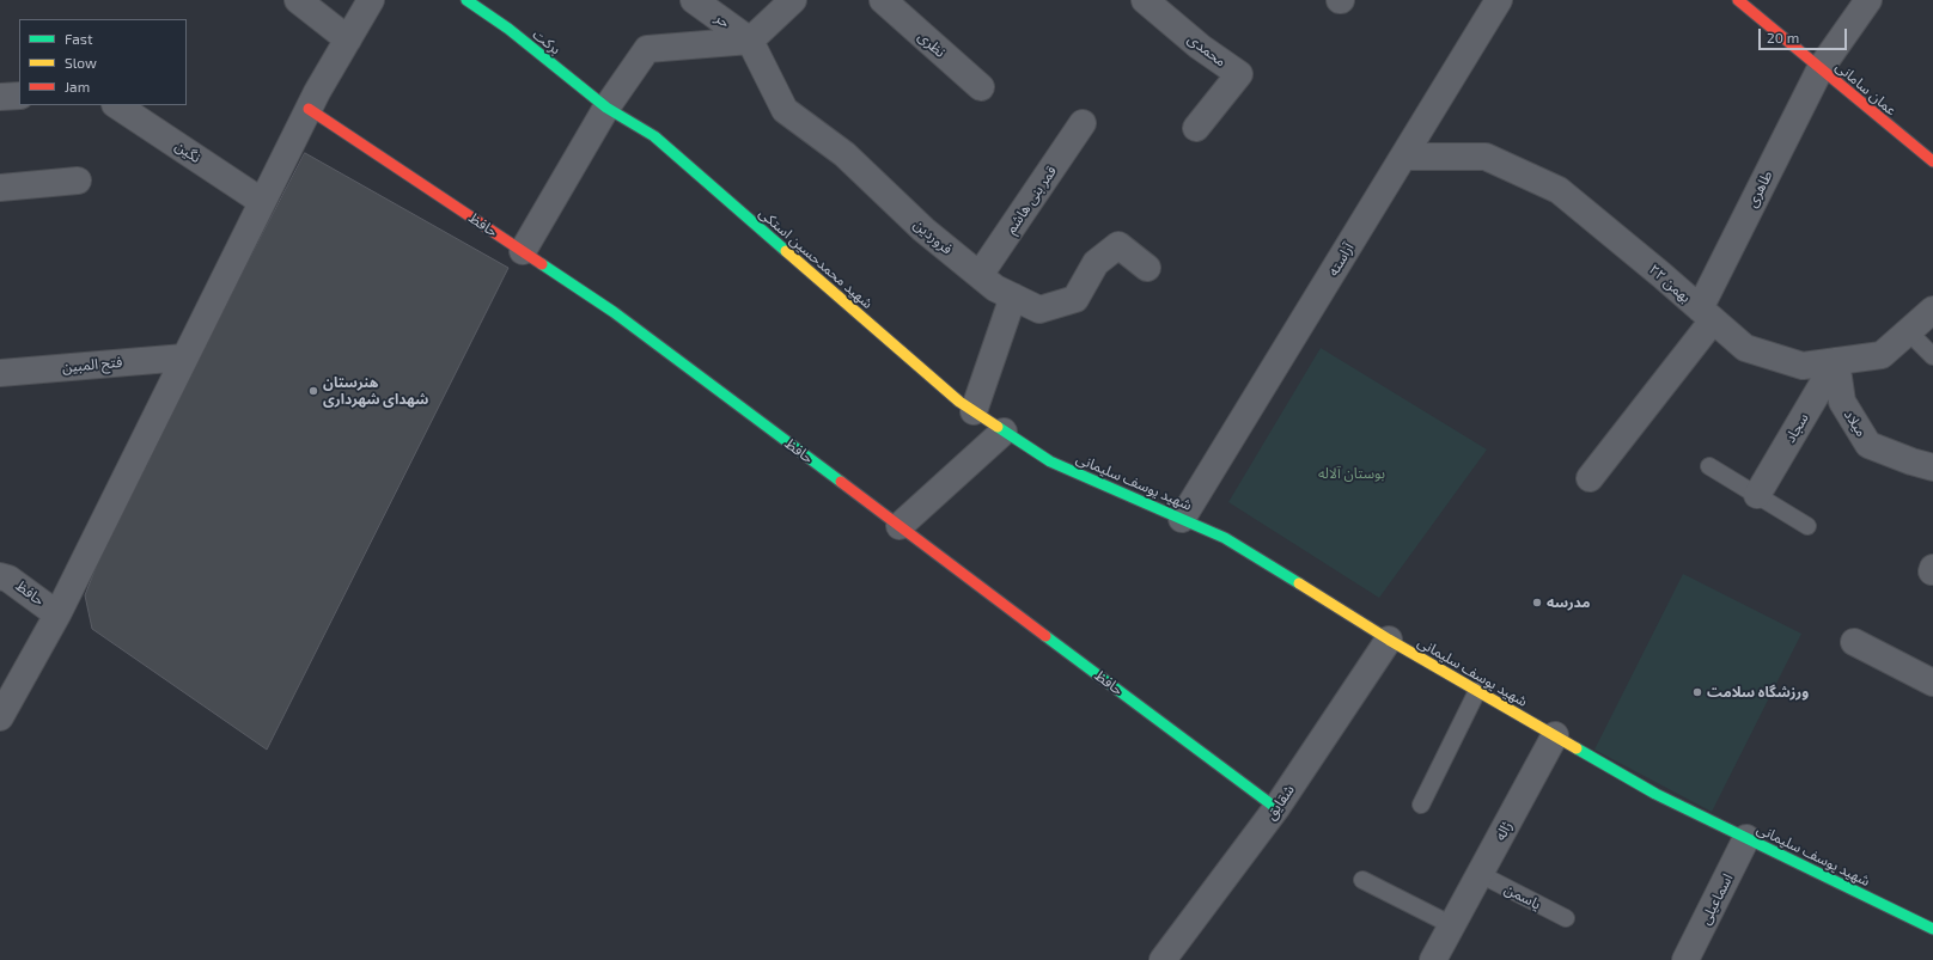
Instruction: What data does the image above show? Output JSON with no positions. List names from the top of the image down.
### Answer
{
  "streets": {
    "street": [
      "حر",
      "برکت",
      "نظری",
      "محمدی",
      "عمان سامانی",
      "نگین",
      "طاهری",
      "قمر بنی هاشم",
      "حافظ",
      "فروردین",
      "شهید محمدحسین استکی",
      "آراسته",
      "۲۲ بهمن",
      "فتح المبین",
      "میلاد",
      "سجاد",
      "شهید یوسف سلیمانی",
      "شقایق",
      "ژاله",
      "اسماعیلی"
    ],
    "lane": ["یاسمن"]
  },
  "crossings": [
    ["حر", "فروردین"],
    ["برکت", "شهید محمدحسین استکی"],
    ["عمان سامانی", "طاهری"],
    ["طاهری", "۲۲ بهمن"],
    ["قمر بنی هاشم", "فروردین"],
    ["حافظ", "شقایق"],
    ["شهید محمدحسین استکی", "شهید یوسف سلیمانی"],
    ["آراسته", "۲۲ بهمن"],
    ["آراسته", "شهید یوسف سلیمانی"],
    ["۲۲ بهمن", "میلاد"],
    ["۲۲ بهمن", "سجاد"],
    ["میلاد", "سجاد"],
    ["شهید یوسف سلیمانی", "شقایق"],
    ["شهید یوسف سلیمانی", "ژاله"],
    ["شهید یوسف سلیمانی", "اسماعیلی"],
    ["ژاله", "یاسمن"]
  ],
  "parks": ["بوستان آلاله"],
  "places": ["هنرستان شهدای شهرداری", "مدرسه", "ورزشگاه سلامت"],
  "legend": ["Fast", "Slow", "Jam"],
  "scale_bar": "20 m"
}
